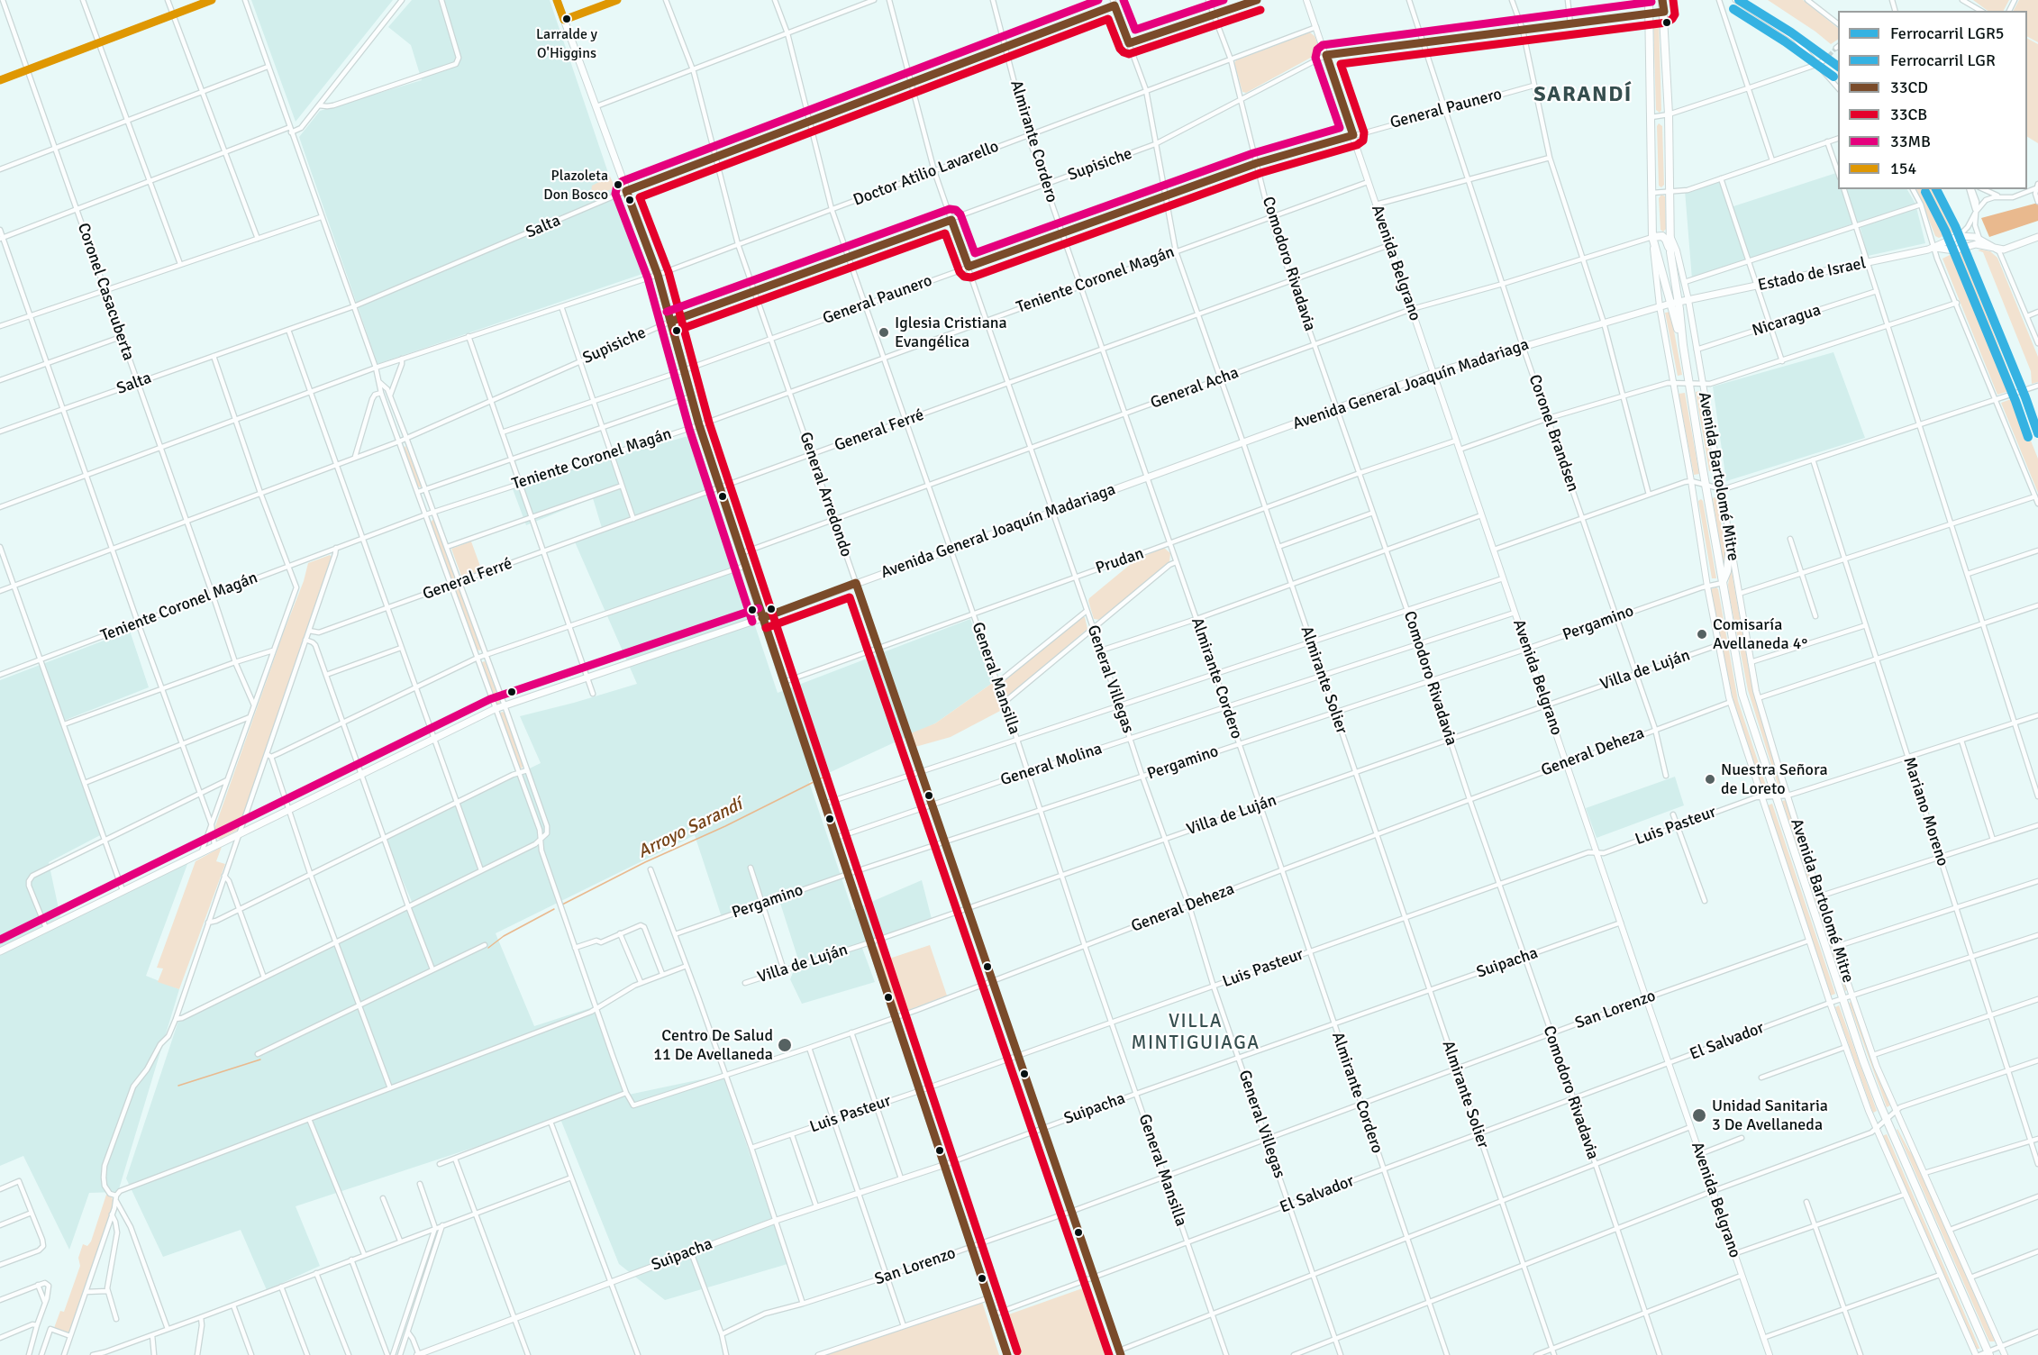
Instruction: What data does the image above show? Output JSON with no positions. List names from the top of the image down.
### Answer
{
  "streets": {
    "main road": ["Estado de Israel", "Avenida General Joaquín Madariaga", "Avenida Bartolomé Mitre"],
    "street": [
      "General Paunero",
      "Almirante Cordero",
      "Supisiche",
      "Doctor Atilio Lavarello",
      "Salta",
      "Avenida Belgrano",
      "Comodoro Rivadavia",
      "Teniente Coronel Magán",
      "Coronel Casacuberta",
      "Nicaragua",
      "General Acha",
      "General Ferré",
      "Coronel Brandsen",
      "General Arredondo",
      "Prudan",
      "Pergamino",
      "Villa de Luján",
      "General Mansilla",
      "General Villegas",
      "Almirante Solier",
      "General Deheza",
      "General Molina",
      "Mariano Moreno",
      "Luis Pasteur",
      "Suipacha",
      "San Lorenzo",
      "El Salvador"
    ]
  },
  "crossings": [
    ["General Paunero", "Almirante Cordero"],
    ["General Paunero", "Avenida Belgrano"],
    ["General Paunero", "Comodoro Rivadavia"],
    ["General Paunero", "Coronel Brandsen"],
    ["General Paunero", "General Arredondo"],
    ["General Paunero", "General Mansilla"],
    ["General Paunero", "General Villegas"],
    ["General Paunero", "Almirante Solier"],
    ["Almirante Cordero", "Supisiche"],
    ["Almirante Cordero", "Doctor Atilio Lavarello"],
    ["Almirante Cordero", "Salta"],
    ["Almirante Cordero", "Teniente Coronel Magán"],
    ["Almirante Cordero", "Avenida General Joaquín Madariaga"],
    ["Almirante Cordero", "General Acha"],
    ["Almirante Cordero", "General Ferré"],
    ["Almirante Cordero", "Prudan"],
    ["Almirante Cordero", "Pergamino"],
    ["Almirante Cordero", "Villa de Luján"],
    ["Almirante Cordero", "General Deheza"],
    ["Almirante Cordero", "General Molina"],
    ["Almirante Cordero", "Luis Pasteur"],
    ["Almirante Cordero", "Suipacha"],
    ["Almirante Cordero", "San Lorenzo"],
    ["Almirante Cordero", "El Salvador"],
    ["Supisiche", "Avenida Belgrano"],
    ["Supisiche", "Comodoro Rivadavia"],
    ["Supisiche", "Coronel Brandsen"],
    ["Supisiche", "Avenida Bartolomé Mitre"],
    ["Supisiche", "General Arredondo"],
    ["Supisiche", "General Mansilla"],
    ["Supisiche", "General Villegas"],
    ["Supisiche", "Almirante Solier"],
    ["Doctor Atilio Lavarello", "Avenida Belgrano"],
    ["Doctor Atilio Lavarello", "Comodoro Rivadavia"],
    ["Doctor Atilio Lavarello", "Coronel Casacuberta"],
    ["Doctor Atilio Lavarello", "General Arredondo"],
    ["Doctor Atilio Lavarello", "General Mansilla"],
    ["Doctor Atilio Lavarello", "General Villegas"],
    ["Doctor Atilio Lavarello", "Almirante Solier"],
    ["Salta", "Coronel Casacuberta"],
    ["Salta", "General Arredondo"],
    ["Salta", "General Mansilla"],
    ["Salta", "General Villegas"],
    ["Salta", "Almirante Solier"],
    ["Avenida Belgrano", "Teniente Coronel Magán"],
    ["Avenida Belgrano", "Avenida General Joaquín Madariaga"],
    ["Avenida Belgrano", "General Acha"],
    ["Avenida Belgrano", "General Ferré"],
    ["Avenida Belgrano", "Prudan"],
    ["Avenida Belgrano", "Pergamino"],
    ["Avenida Belgrano", "Villa de Luján"],
    ["Avenida Belgrano", "General Deheza"],
    ["Avenida Belgrano", "General Molina"],
    ["Avenida Belgrano", "Luis Pasteur"],
    ["Avenida Belgrano", "Suipacha"],
    ["Avenida Belgrano", "San Lorenzo"],
    ["Avenida Belgrano", "El Salvador"],
    ["Comodoro Rivadavia", "Teniente Coronel Magán"],
    ["Comodoro Rivadavia", "Avenida General Joaquín Madariaga"],
    ["Comodoro Rivadavia", "General Acha"],
    ["Comodoro Rivadavia", "General Ferré"],
    ["Comodoro Rivadavia", "Prudan"],
    ["Comodoro Rivadavia", "Pergamino"],
    ["Comodoro Rivadavia", "Villa de Luján"],
    ["Comodoro Rivadavia", "General Deheza"],
    ["Comodoro Rivadavia", "General Molina"],
    ["Comodoro Rivadavia", "Luis Pasteur"],
    ["Comodoro Rivadavia", "Suipacha"],
    ["Comodoro Rivadavia", "San Lorenzo"],
    ["Comodoro Rivadavia", "El Salvador"],
    ["Estado de Israel", "Avenida General Joaquín Madariaga"],
    ["Estado de Israel", "Avenida Bartolomé Mitre"],
    ["Teniente Coronel Magán", "Coronel Casacuberta"],
    ["Teniente Coronel Magán", "General Arredondo"],
    ["Teniente Coronel Magán", "General Mansilla"],
    ["Teniente Coronel Magán", "General Villegas"],
    ["Teniente Coronel Magán", "Almirante Solier"],
    ["Nicaragua", "Avenida Bartolomé Mitre"],
    ["Avenida General Joaquín Madariaga", "Coronel Brandsen"],
    ["Avenida General Joaquín Madariaga", "Avenida Bartolomé Mitre"],
    ["Avenida General Joaquín Madariaga", "General Arredondo"],
    ["Avenida General Joaquín Madariaga", "General Mansilla"],
    ["Avenida General Joaquín Madariaga", "General Villegas"],
    ["Avenida General Joaquín Madariaga", "Almirante Solier"],
    ["General Acha", "Coronel Brandsen"],
    ["General Acha", "Avenida Bartolomé Mitre"],
    ["General Acha", "General Arredondo"],
    ["General Acha", "General Mansilla"],
    ["General Acha", "General Villegas"],
    ["General Acha", "Almirante Solier"],
    ["General Ferré", "General Arredondo"],
    ["General Ferré", "General Mansilla"],
    ["General Ferré", "General Villegas"],
    ["General Ferré", "Almirante Solier"],
    ["Coronel Brandsen", "Pergamino"],
    ["Coronel Brandsen", "Villa de Luján"],
    ["Coronel Brandsen", "General Deheza"],
    ["Avenida Bartolomé Mitre", "Pergamino"],
    ["Avenida Bartolomé Mitre", "Villa de Luján"],
    ["Avenida Bartolomé Mitre", "General Deheza"],
    ["Avenida Bartolomé Mitre", "Luis Pasteur"],
    ["Avenida Bartolomé Mitre", "San Lorenzo"],
    ["Avenida Bartolomé Mitre", "El Salvador"],
    ["General Arredondo", "Prudan"],
    ["General Arredondo", "Pergamino"],
    ["General Arredondo", "Villa de Luján"],
    ["General Arredondo", "General Deheza"],
    ["General Arredondo", "General Molina"],
    ["General Arredondo", "Luis Pasteur"],
    ["General Arredondo", "Suipacha"],
    ["General Arredondo", "San Lorenzo"],
    ["General Arredondo", "El Salvador"],
    ["Prudan", "General Mansilla"],
    ["Prudan", "General Villegas"],
    ["Prudan", "Almirante Solier"],
    ["Pergamino", "General Mansilla"],
    ["Pergamino", "General Villegas"],
    ["Pergamino", "Almirante Solier"],
    ["Villa de Luján", "General Mansilla"],
    ["Villa de Luján", "General Villegas"],
    ["Villa de Luján", "Almirante Solier"],
    ["General Mansilla", "General Deheza"],
    ["General Mansilla", "General Molina"],
    ["General Mansilla", "Luis Pasteur"],
    ["General Mansilla", "Suipacha"],
    ["General Mansilla", "San Lorenzo"],
    ["General Mansilla", "El Salvador"],
    ["General Villegas", "General Deheza"],
    ["General Villegas", "General Molina"],
    ["General Villegas", "Luis Pasteur"],
    ["General Villegas", "Suipacha"],
    ["General Villegas", "San Lorenzo"],
    ["General Villegas", "El Salvador"],
    ["Almirante Solier", "General Deheza"],
    ["Almirante Solier", "General Molina"],
    ["Almirante Solier", "Luis Pasteur"],
    ["Almirante Solier", "Suipacha"],
    ["Almirante Solier", "San Lorenzo"],
    ["Almirante Solier", "El Salvador"],
    ["Mariano Moreno", "Luis Pasteur"],
    ["Mariano Moreno", "El Salvador"]
  ],
  "districts": ["SARANDÍ", "VILLA MINTIGUIAGA"],
  "water": ["Arroyo Sarandí"],
  "places": [
    "Larralde y O'Higgins",
    "Plazoleta Don Bosco",
    "Iglesia Cristiana Evangélica",
    "Comisaría Avellaneda 4°",
    "Nuestra Señora de Loreto",
    "Centro De Salud 11 De Avellaneda",
    "Unidad Sanitaria 3 De Avellaneda"
  ],
  "lines": [
    "rail line LGR5",
    "transit line 33CD",
    "transit line 33CB",
    "transit line 33MB",
    "transit line 154",
    "rail line LGR"
  ],
  "legend": [
    "Ferrocarril LGR5",
    "Ferrocarril LGR",
    "33CD",
    "33CB",
    "33MB",
    "154"
  ]
}
